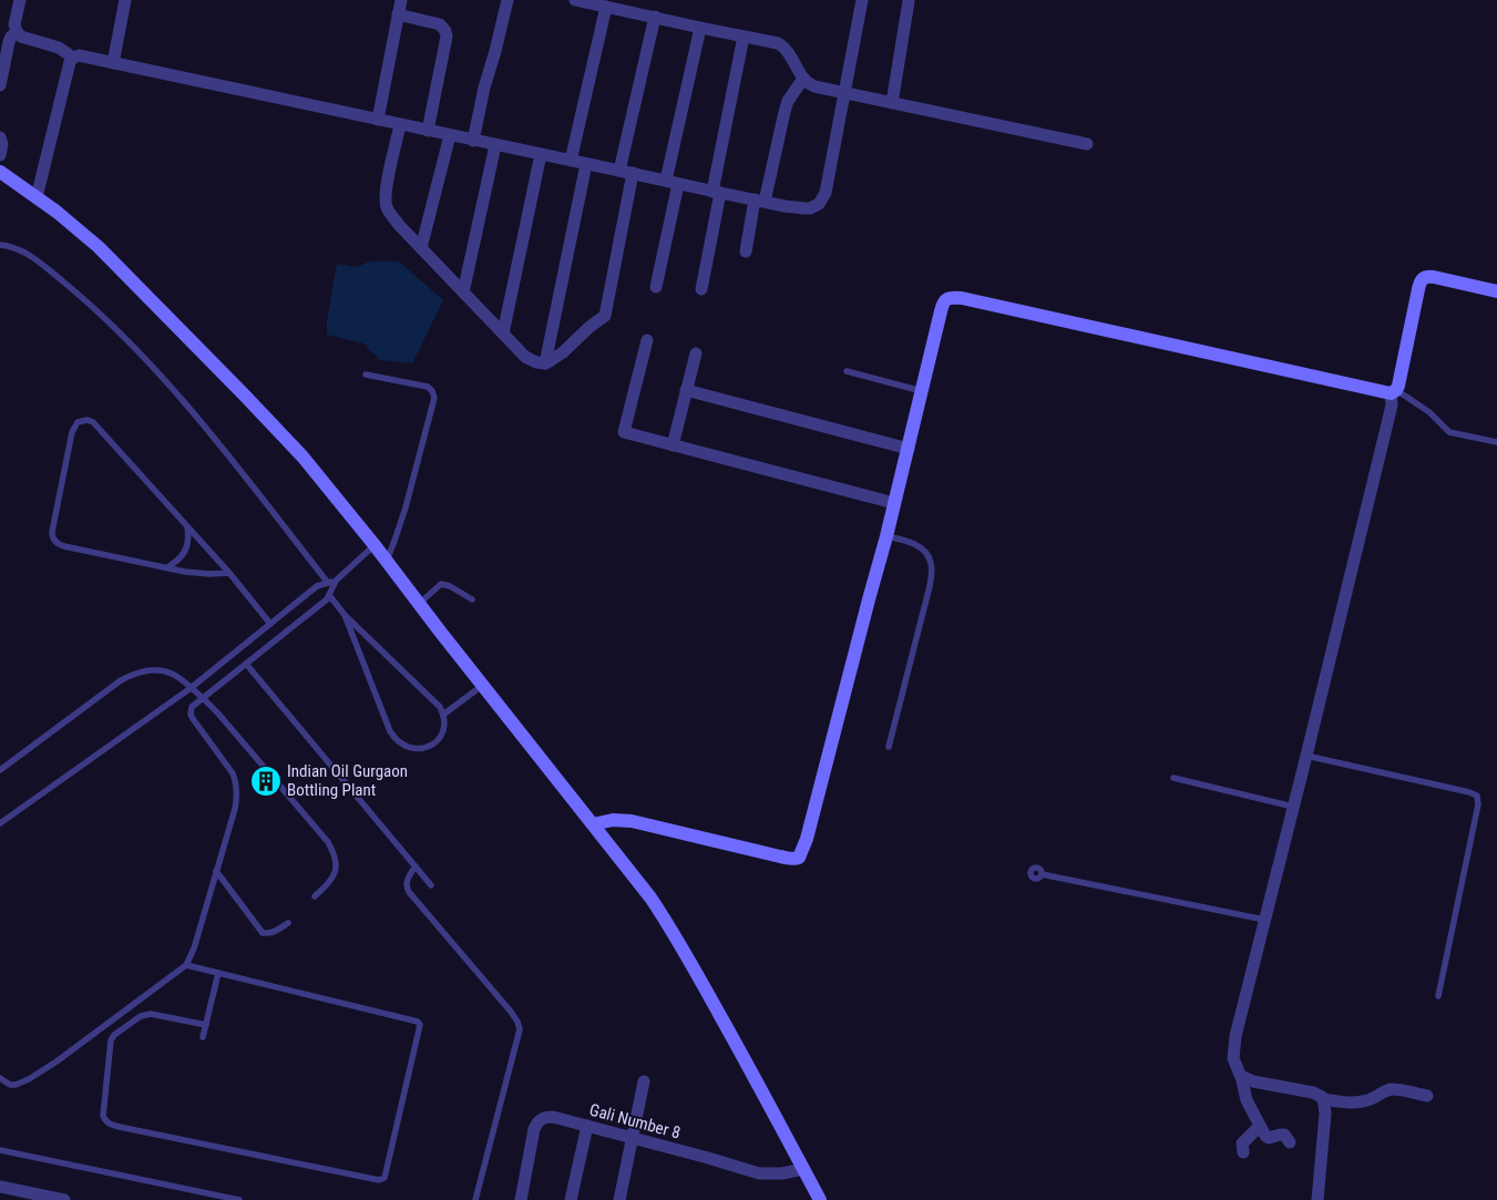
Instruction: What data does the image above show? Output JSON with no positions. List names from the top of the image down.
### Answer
{
  "streets": {
    "street": ["Gali Number 8"]
  },
  "places": {
    "building": ["Indian Oil Gurgaon Bottling Plant"]
  }
}
